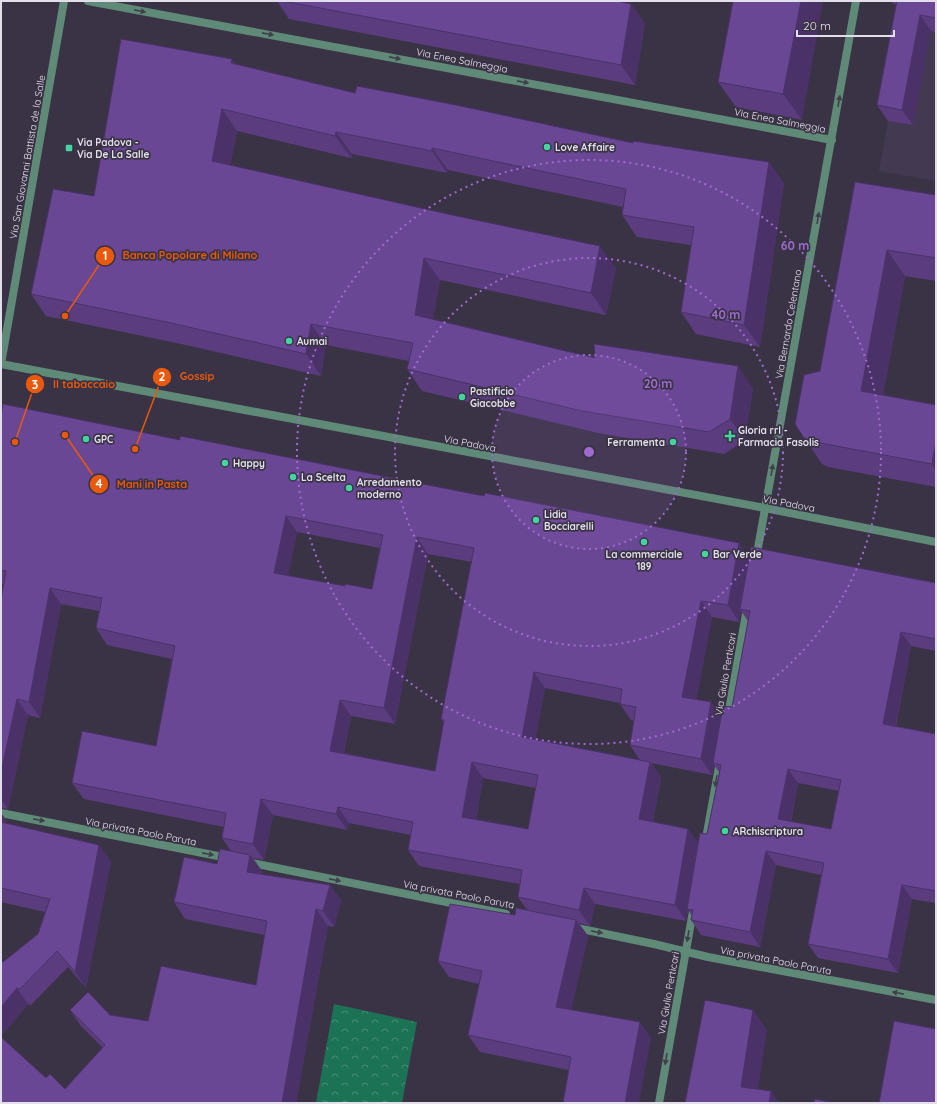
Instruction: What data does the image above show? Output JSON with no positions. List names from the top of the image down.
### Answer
{
  "streets": {
    "street": [
      "Via Enea Salmeggia",
      "Via San Giovanni Battista de la Salle",
      "Via Bernardo Celentano",
      "Via Padova",
      "Via Giulio Perticari",
      "Via privata Paolo Paruta"
    ]
  },
  "crossings": [
    ["Via Enea Salmeggia", "Via Bernardo Celentano"],
    ["Via San Giovanni Battista de la Salle", "Via Padova"],
    ["Via Bernardo Celentano", "Via Padova"],
    ["Via Giulio Perticari", "Via privata Paolo Paruta"]
  ],
  "one_way": ["Via Enea Salmeggia", "Via Bernardo Celentano", "Via Giulio Perticari"],
  "places": {
    "other": [
      "Love Affaire",
      "Banca Popolare di Milano",
      "Aumai",
      "Pastificio Giacobbe",
      "Mani in Pasta",
      "GPC",
      "Il tabaccaio",
      "Ferramenta",
      "Gossip",
      "Happy",
      "La Scelta",
      "Arredamento moderno",
      "Lidia Bocciarelli",
      "La commerciale 189",
      "Bar Verde",
      "ARchiscriptura"
    ],
    "transit": ["Via Padova - Via De La Salle"],
    "health": ["Gloria rrl - Farmacia Fasolis"]
  },
  "scale_bar": "20 m",
  "rings": ["60 m", "40 m", "20 m"]
}
